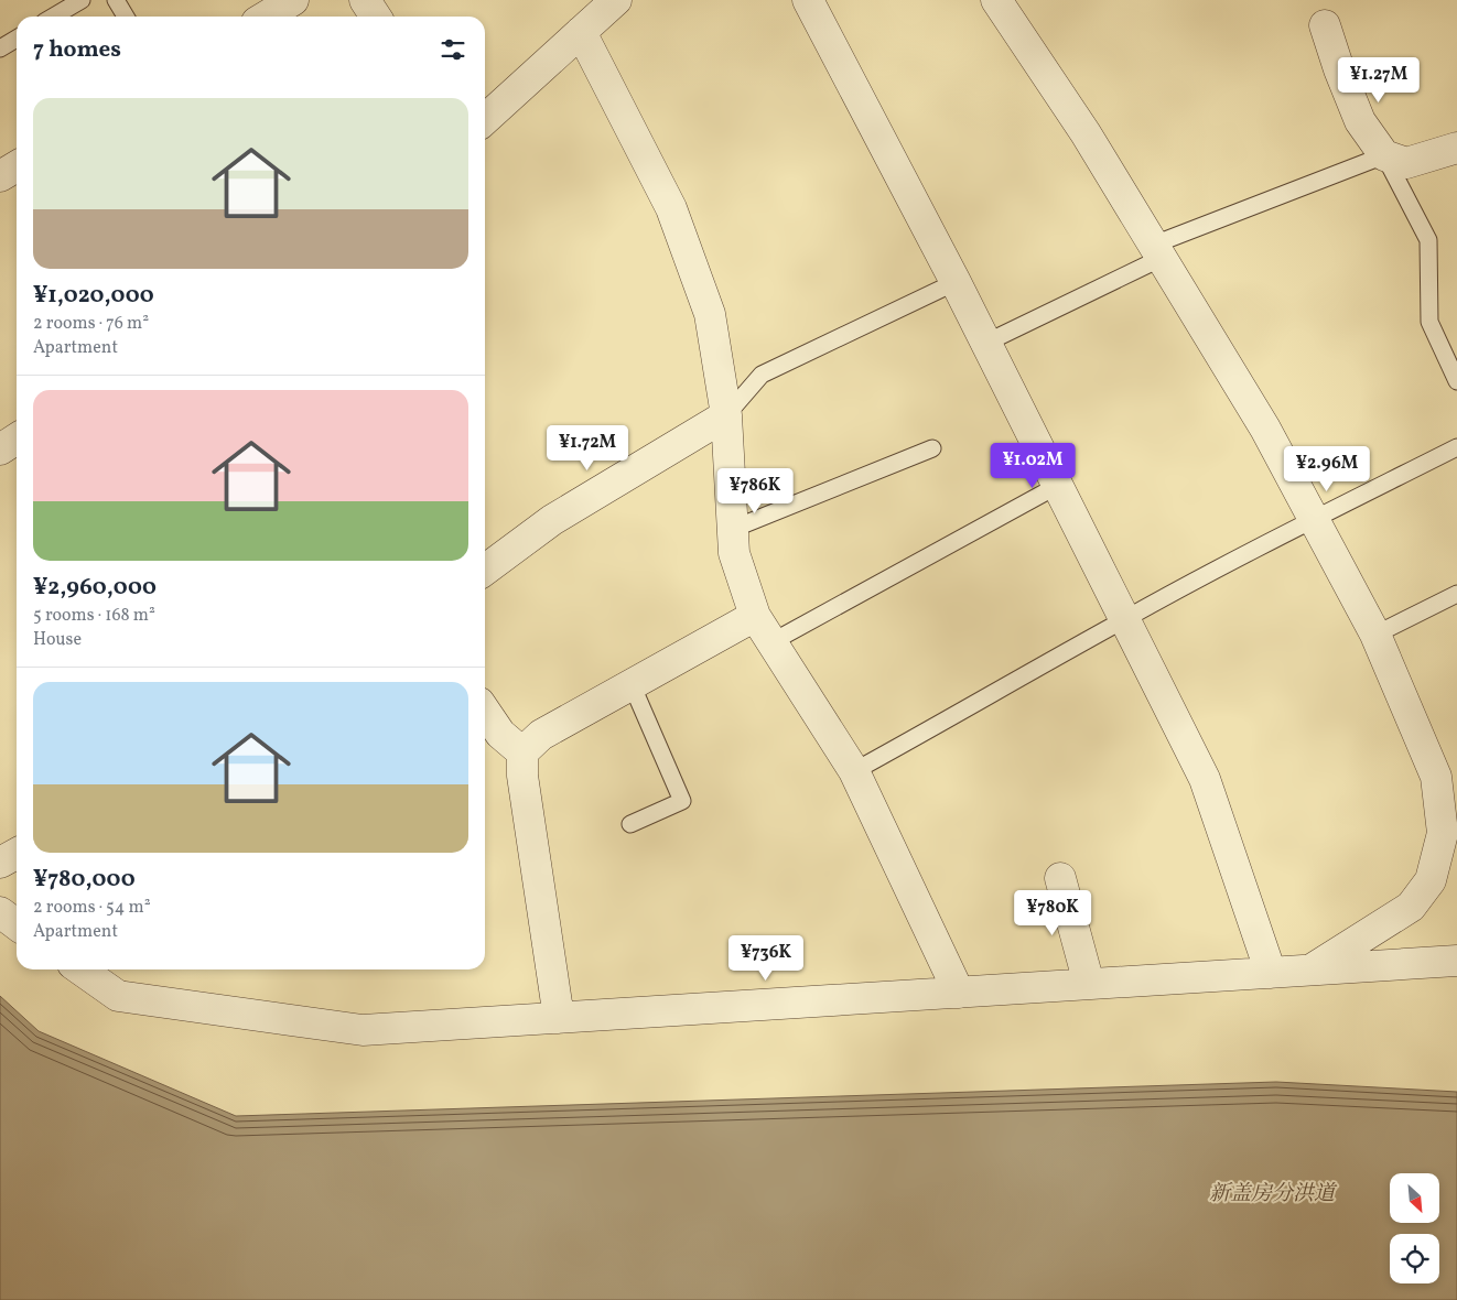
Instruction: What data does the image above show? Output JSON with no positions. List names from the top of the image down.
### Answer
{
  "water": ["新盖房分洪道"],
  "north": "bottom right",
  "page": {
    "heading": "7 homes",
    "price": [
      "¥1.27M",
      "¥1.72M",
      "¥1.02M",
      "¥2.96M",
      "¥786K",
      "¥780K",
      "¥736K"
    ],
    "list": [
      {
        "name": "¥1,020,000",
        "note": "2 rooms · 76 m² · Apartment"
      },
      {
        "name": "¥2,960,000",
        "note": "5 rooms · 168 m² · House"
      },
      {
        "name": "¥780,000",
        "note": "2 rooms · 54 m² · Apartment"
      }
    ]
  }
}
